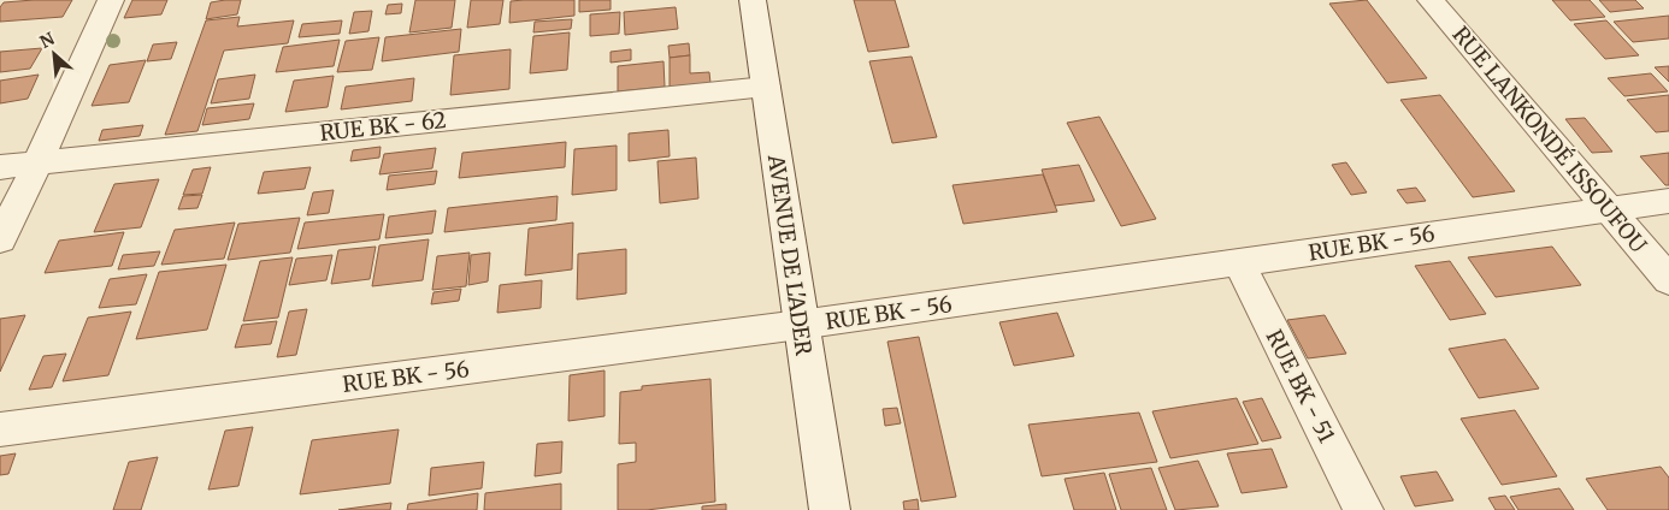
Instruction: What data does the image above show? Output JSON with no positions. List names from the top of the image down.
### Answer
{
  "streets": {
    "street": [
      "RUE BK - 62",
      "RUE LANKONDÉ ISSOUFOU",
      "RUE BK - 56",
      "AVENUE DE L'ADER",
      "RUE BK - 51"
    ]
  },
  "crossings": [
    ["RUE BK - 62", "AVENUE DE L'ADER"],
    ["RUE LANKONDÉ ISSOUFOU", "RUE BK - 56"],
    ["RUE BK - 56", "AVENUE DE L'ADER"],
    ["RUE BK - 56", "RUE BK - 51"]
  ],
  "north": "top left"
}
